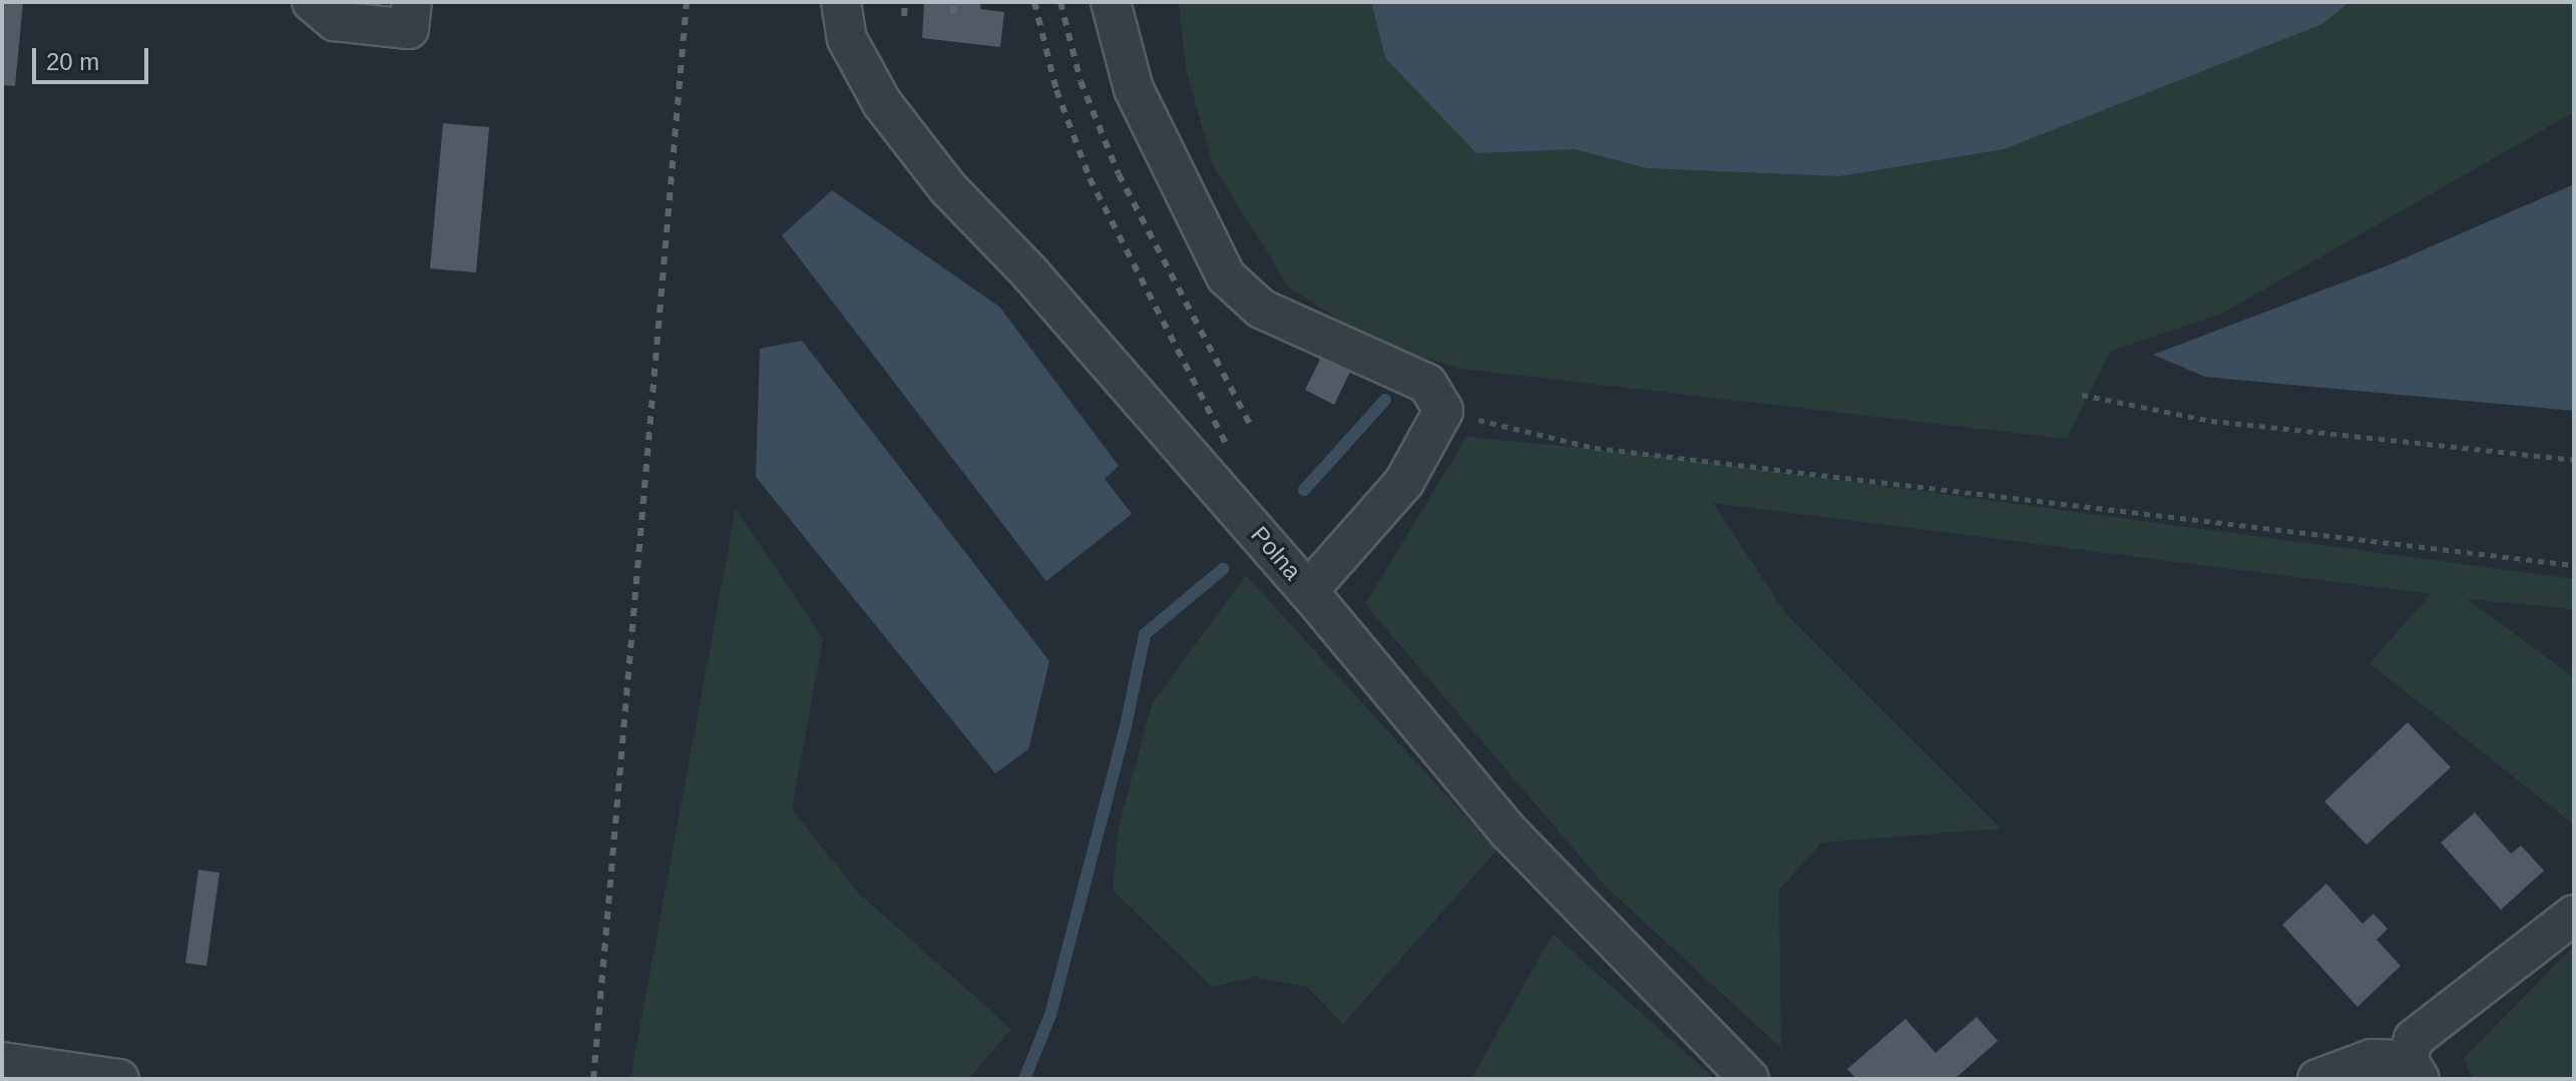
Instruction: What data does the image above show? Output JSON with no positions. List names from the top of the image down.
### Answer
{
  "streets": {
    "street": ["Polna"]
  },
  "scale_bar": "20 m"
}
